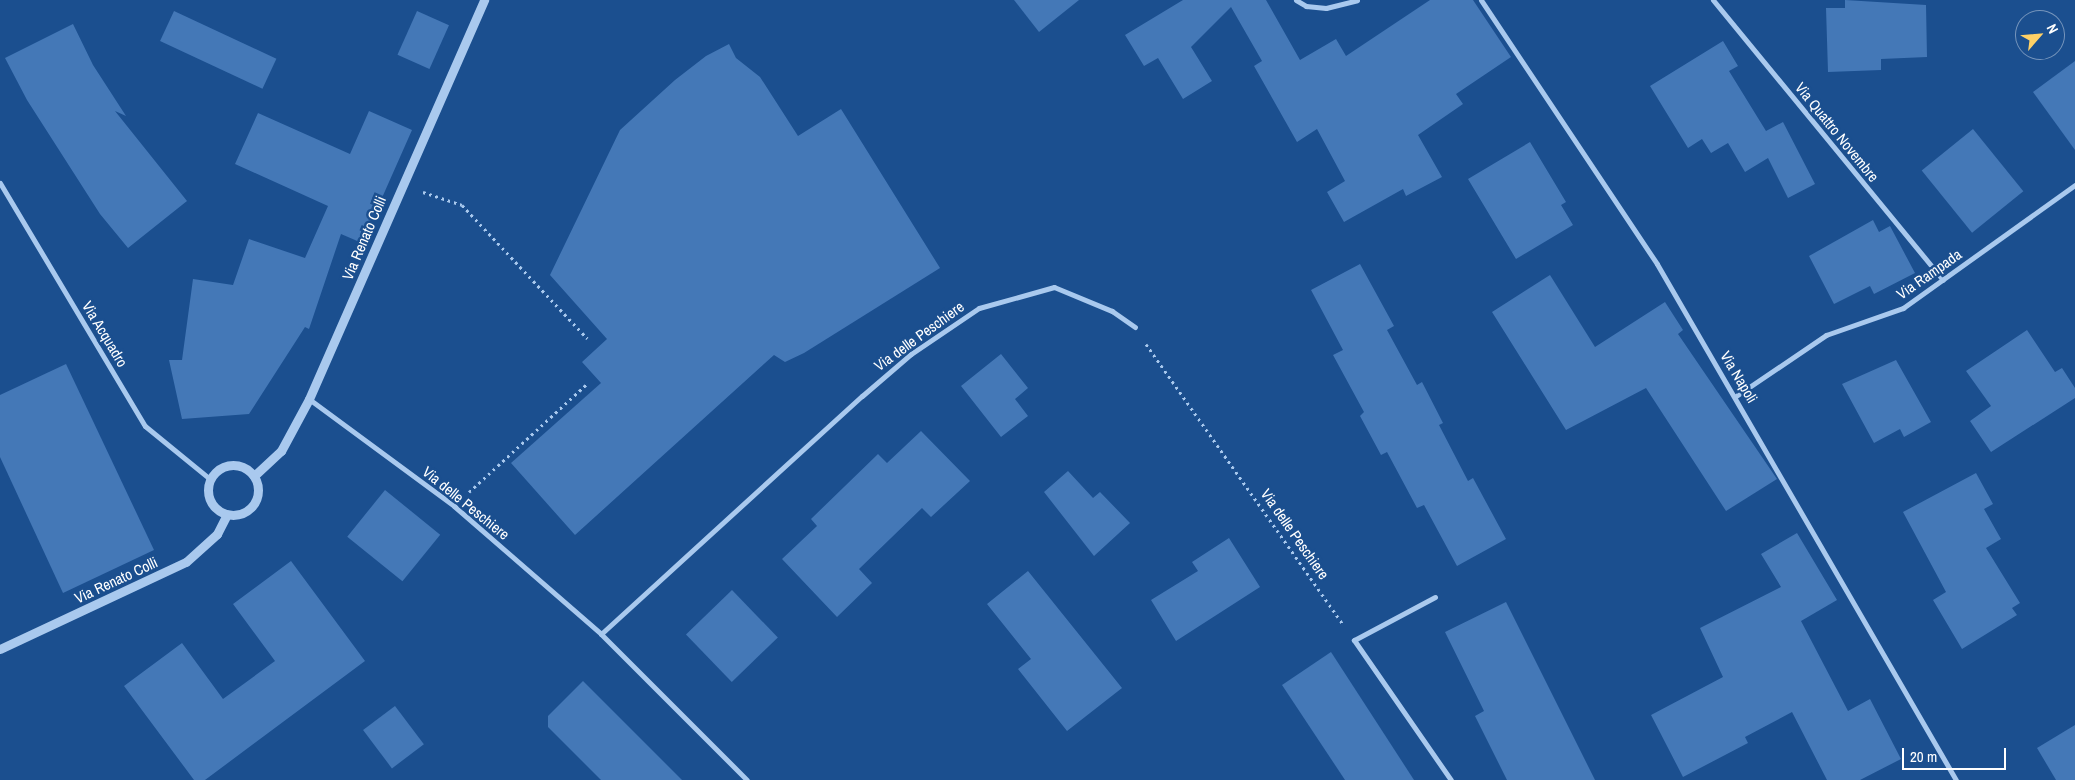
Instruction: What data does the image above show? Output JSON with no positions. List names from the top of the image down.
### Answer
{
  "streets": {
    "street": [
      "Via Quattro Novembre",
      "Via Renato Colli",
      "Via Rampada",
      "Via Acquadro",
      "Via delle Peschiere",
      "Via Napoli"
    ]
  },
  "crossings": [
    ["Via Quattro Novembre", "Via Rampada"],
    ["Via Renato Colli", "Via Acquadro"],
    ["Via Renato Colli", "Via delle Peschiere"],
    ["Via Rampada", "Via Napoli"]
  ],
  "scale_bar": "20 m",
  "north": "top right"
}
